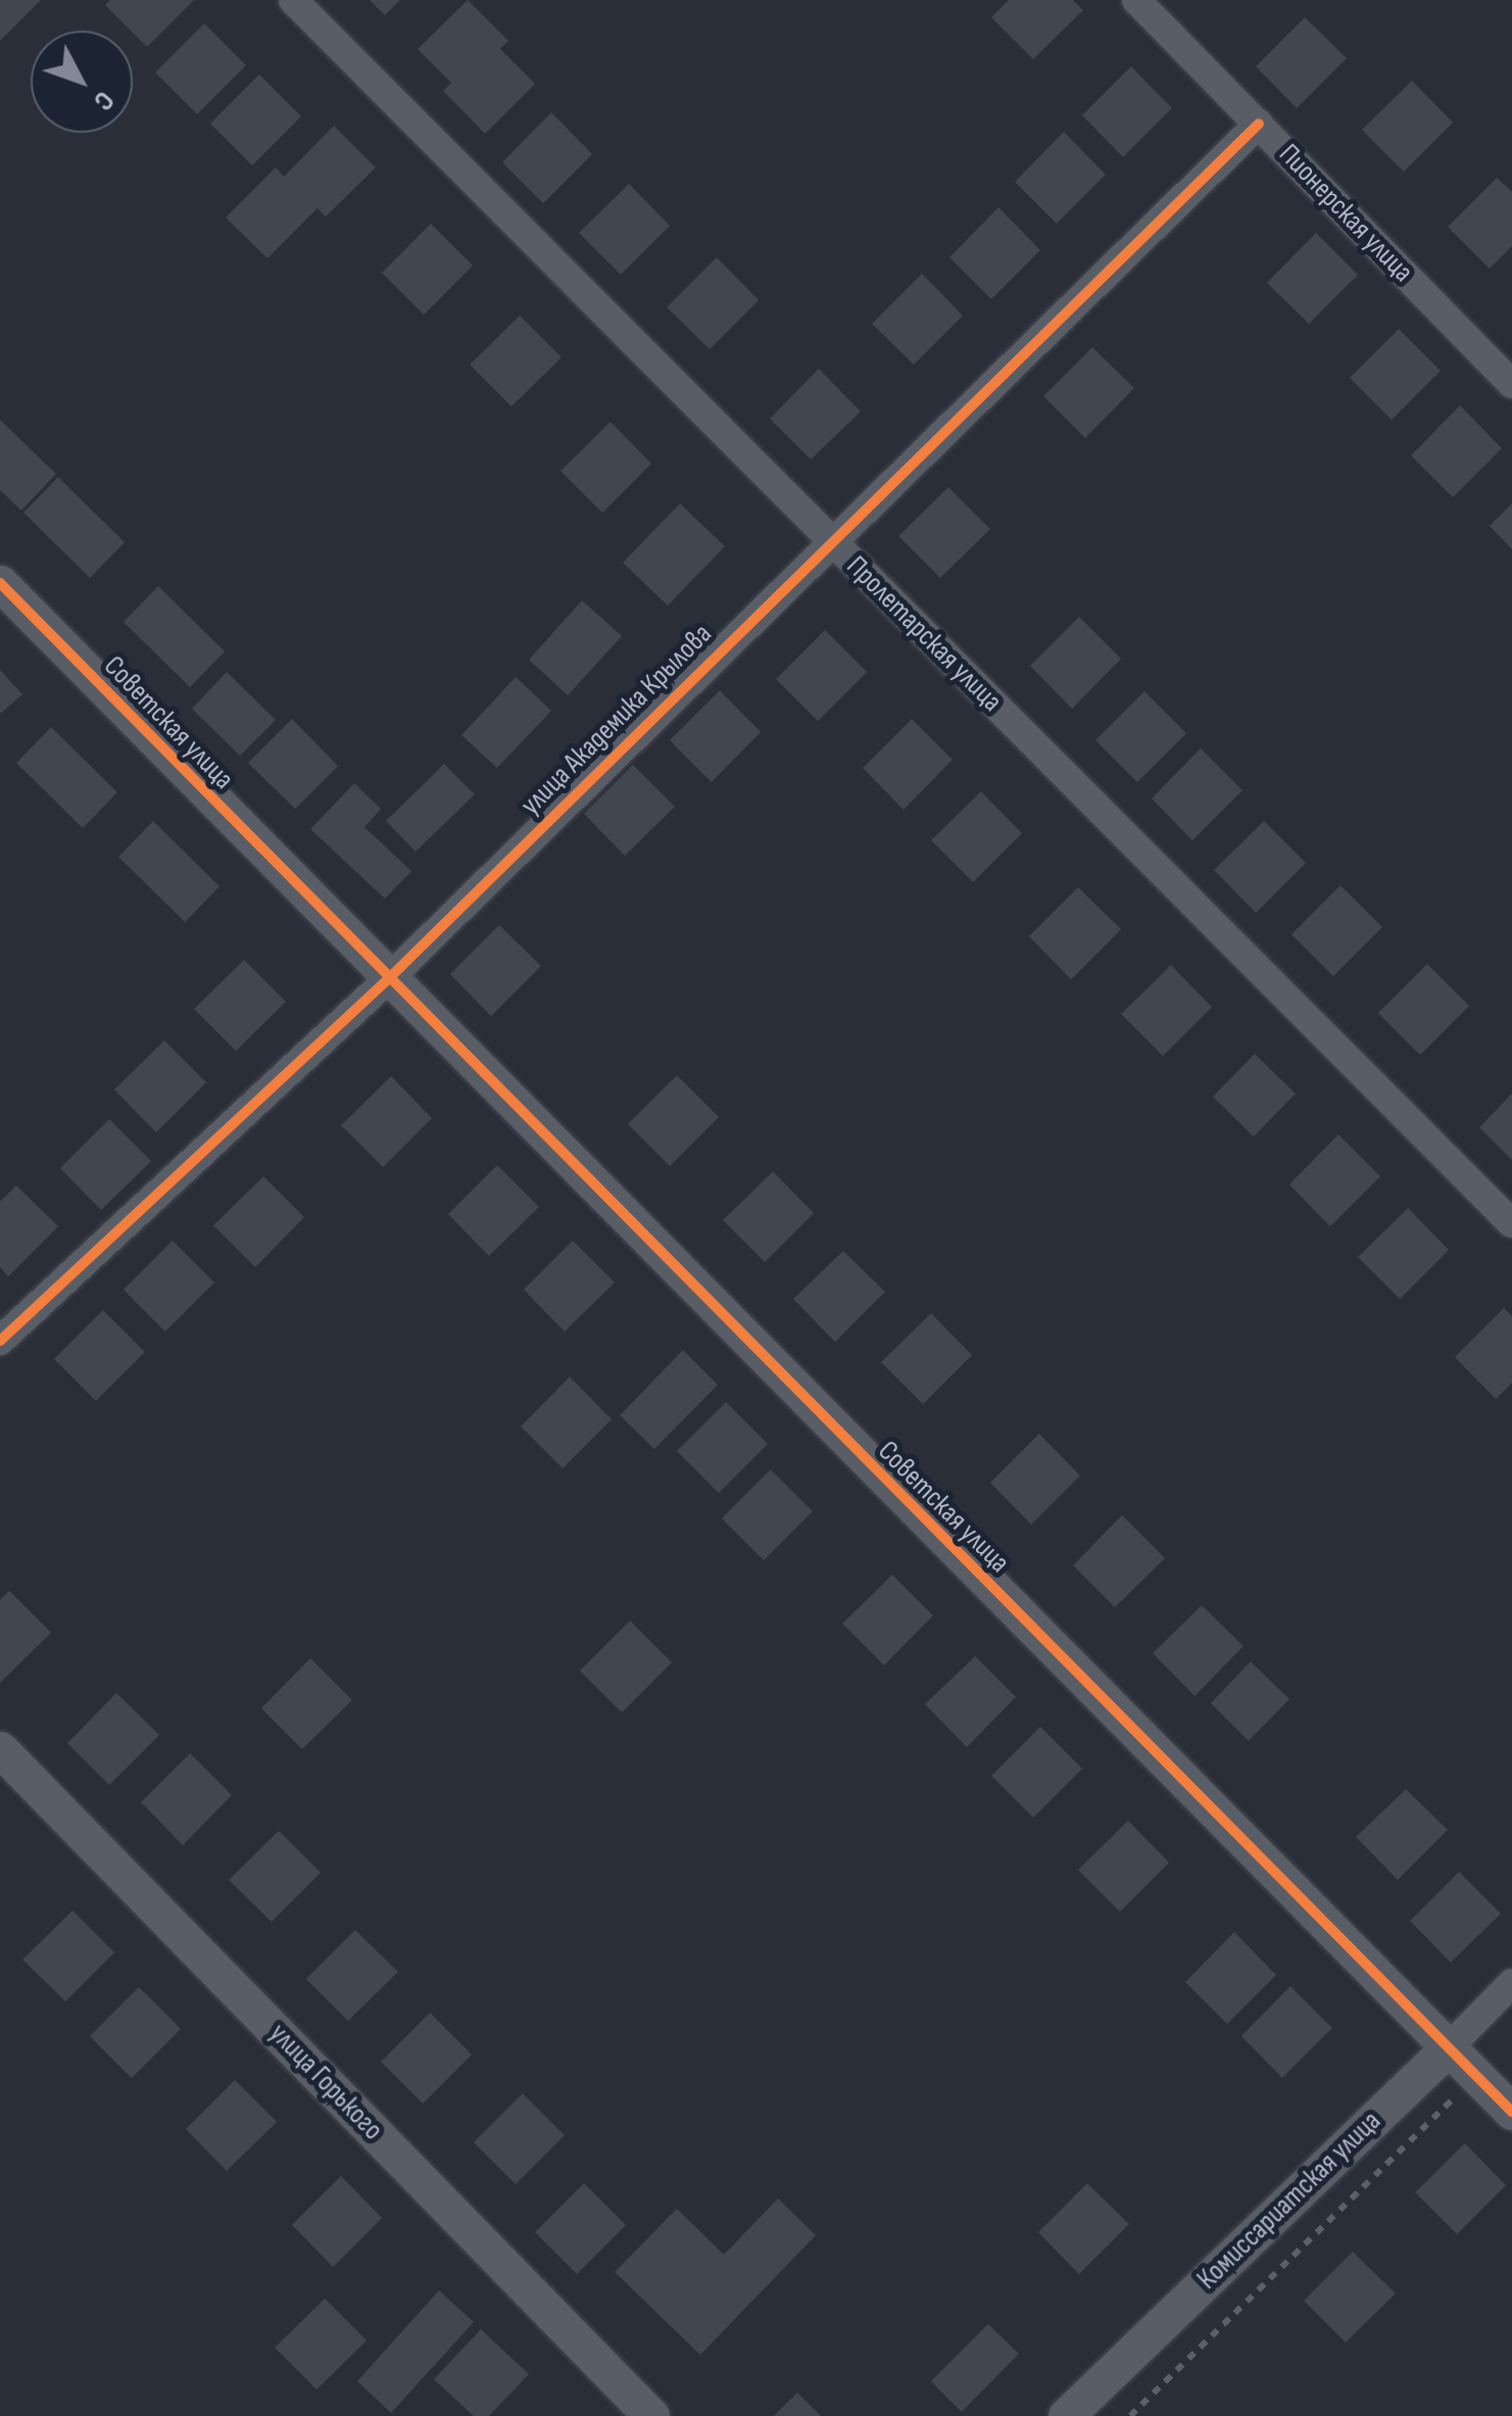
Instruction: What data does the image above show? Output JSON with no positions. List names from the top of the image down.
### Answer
{
  "streets": {
    "street": [
      "Пионерская улица",
      "Пролетарская улица",
      "улица Академика Крылова",
      "Советская улица",
      "улица Горького",
      "Комиссариатская улица"
    ]
  },
  "crossings": [
    ["Пионерская улица", "улица Академика Крылова"],
    ["Пролетарская улица", "улица Академика Крылова"],
    ["улица Академика Крылова", "Советская улица"],
    ["Советская улица", "Комиссариатская улица"]
  ],
  "north": "bottom right"
}
